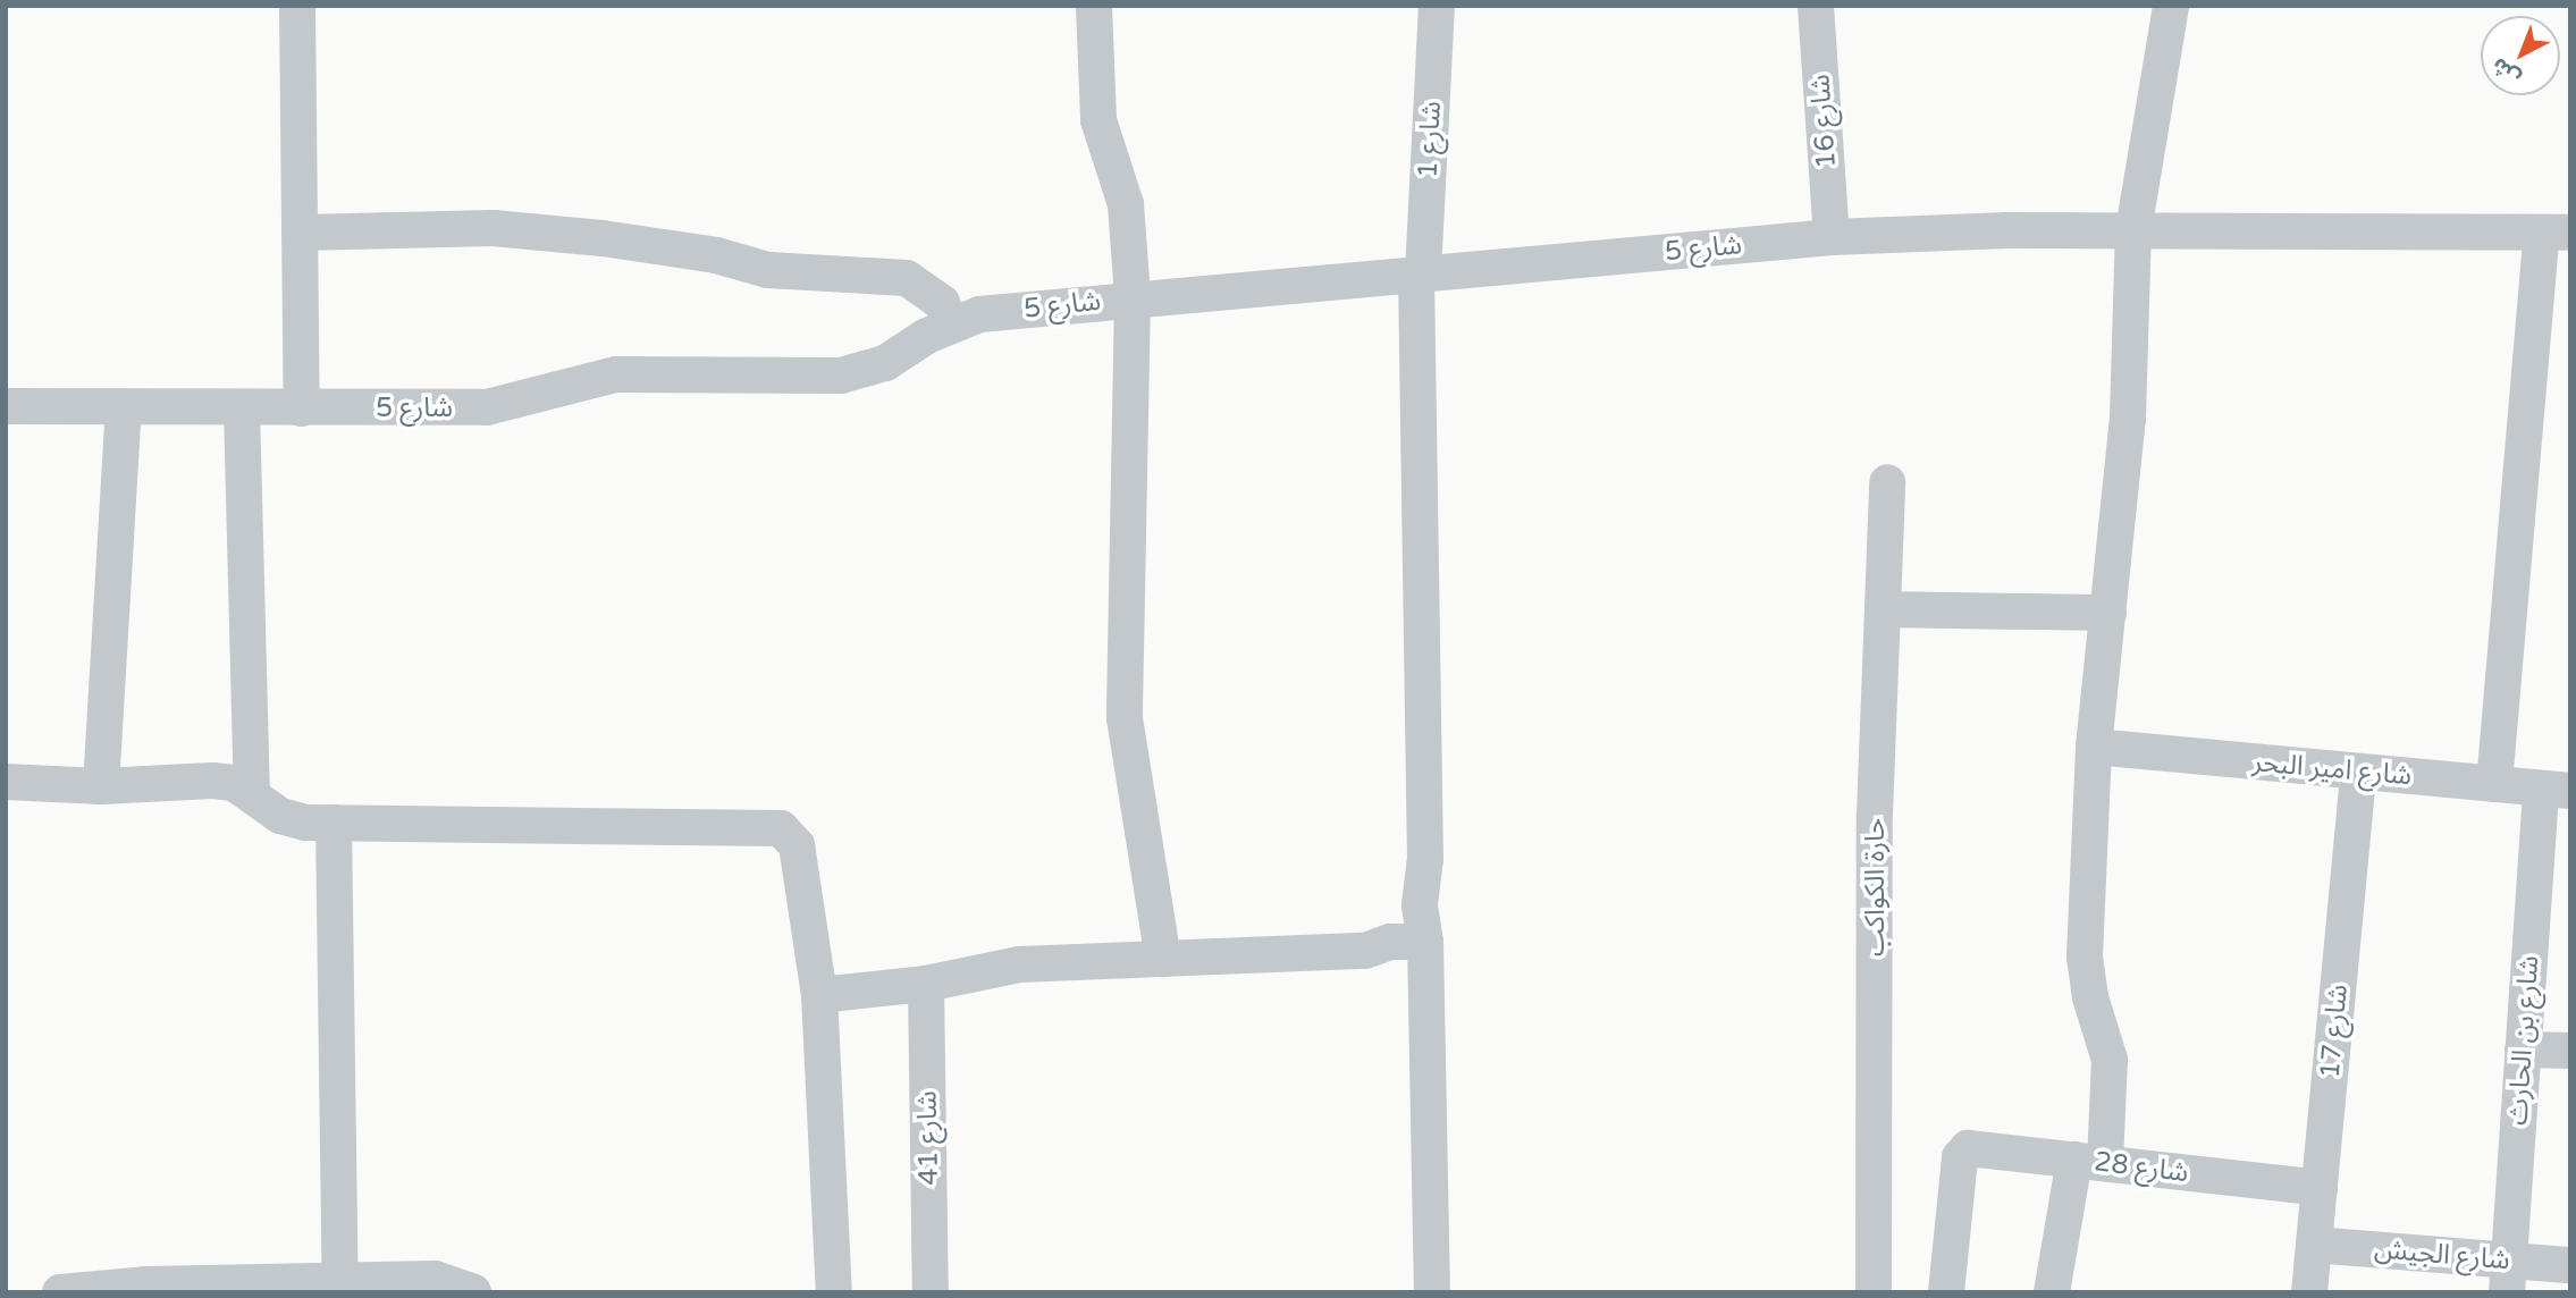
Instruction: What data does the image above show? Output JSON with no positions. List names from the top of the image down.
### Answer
{
  "streets": {
    "street": [
      "شارع 16",
      "شارع 1",
      "شارع 5",
      "شارع امير البحر",
      "حارة الكواكب",
      "شارع 17",
      "شارع بن الحارث",
      "شارع 41",
      "شارع 28",
      "شارع الجيش"
    ]
  },
  "crossings": [
    ["شارع 16", "شارع 5"],
    ["شارع 1", "شارع 5"],
    ["شارع امير البحر", "شارع 17"],
    ["شارع امير البحر", "شارع بن الحارث"],
    ["شارع 17", "شارع 28"],
    ["شارع 17", "شارع الجيش"],
    ["شارع بن الحارث", "شارع الجيش"]
  ],
  "north": "bottom left"
}
